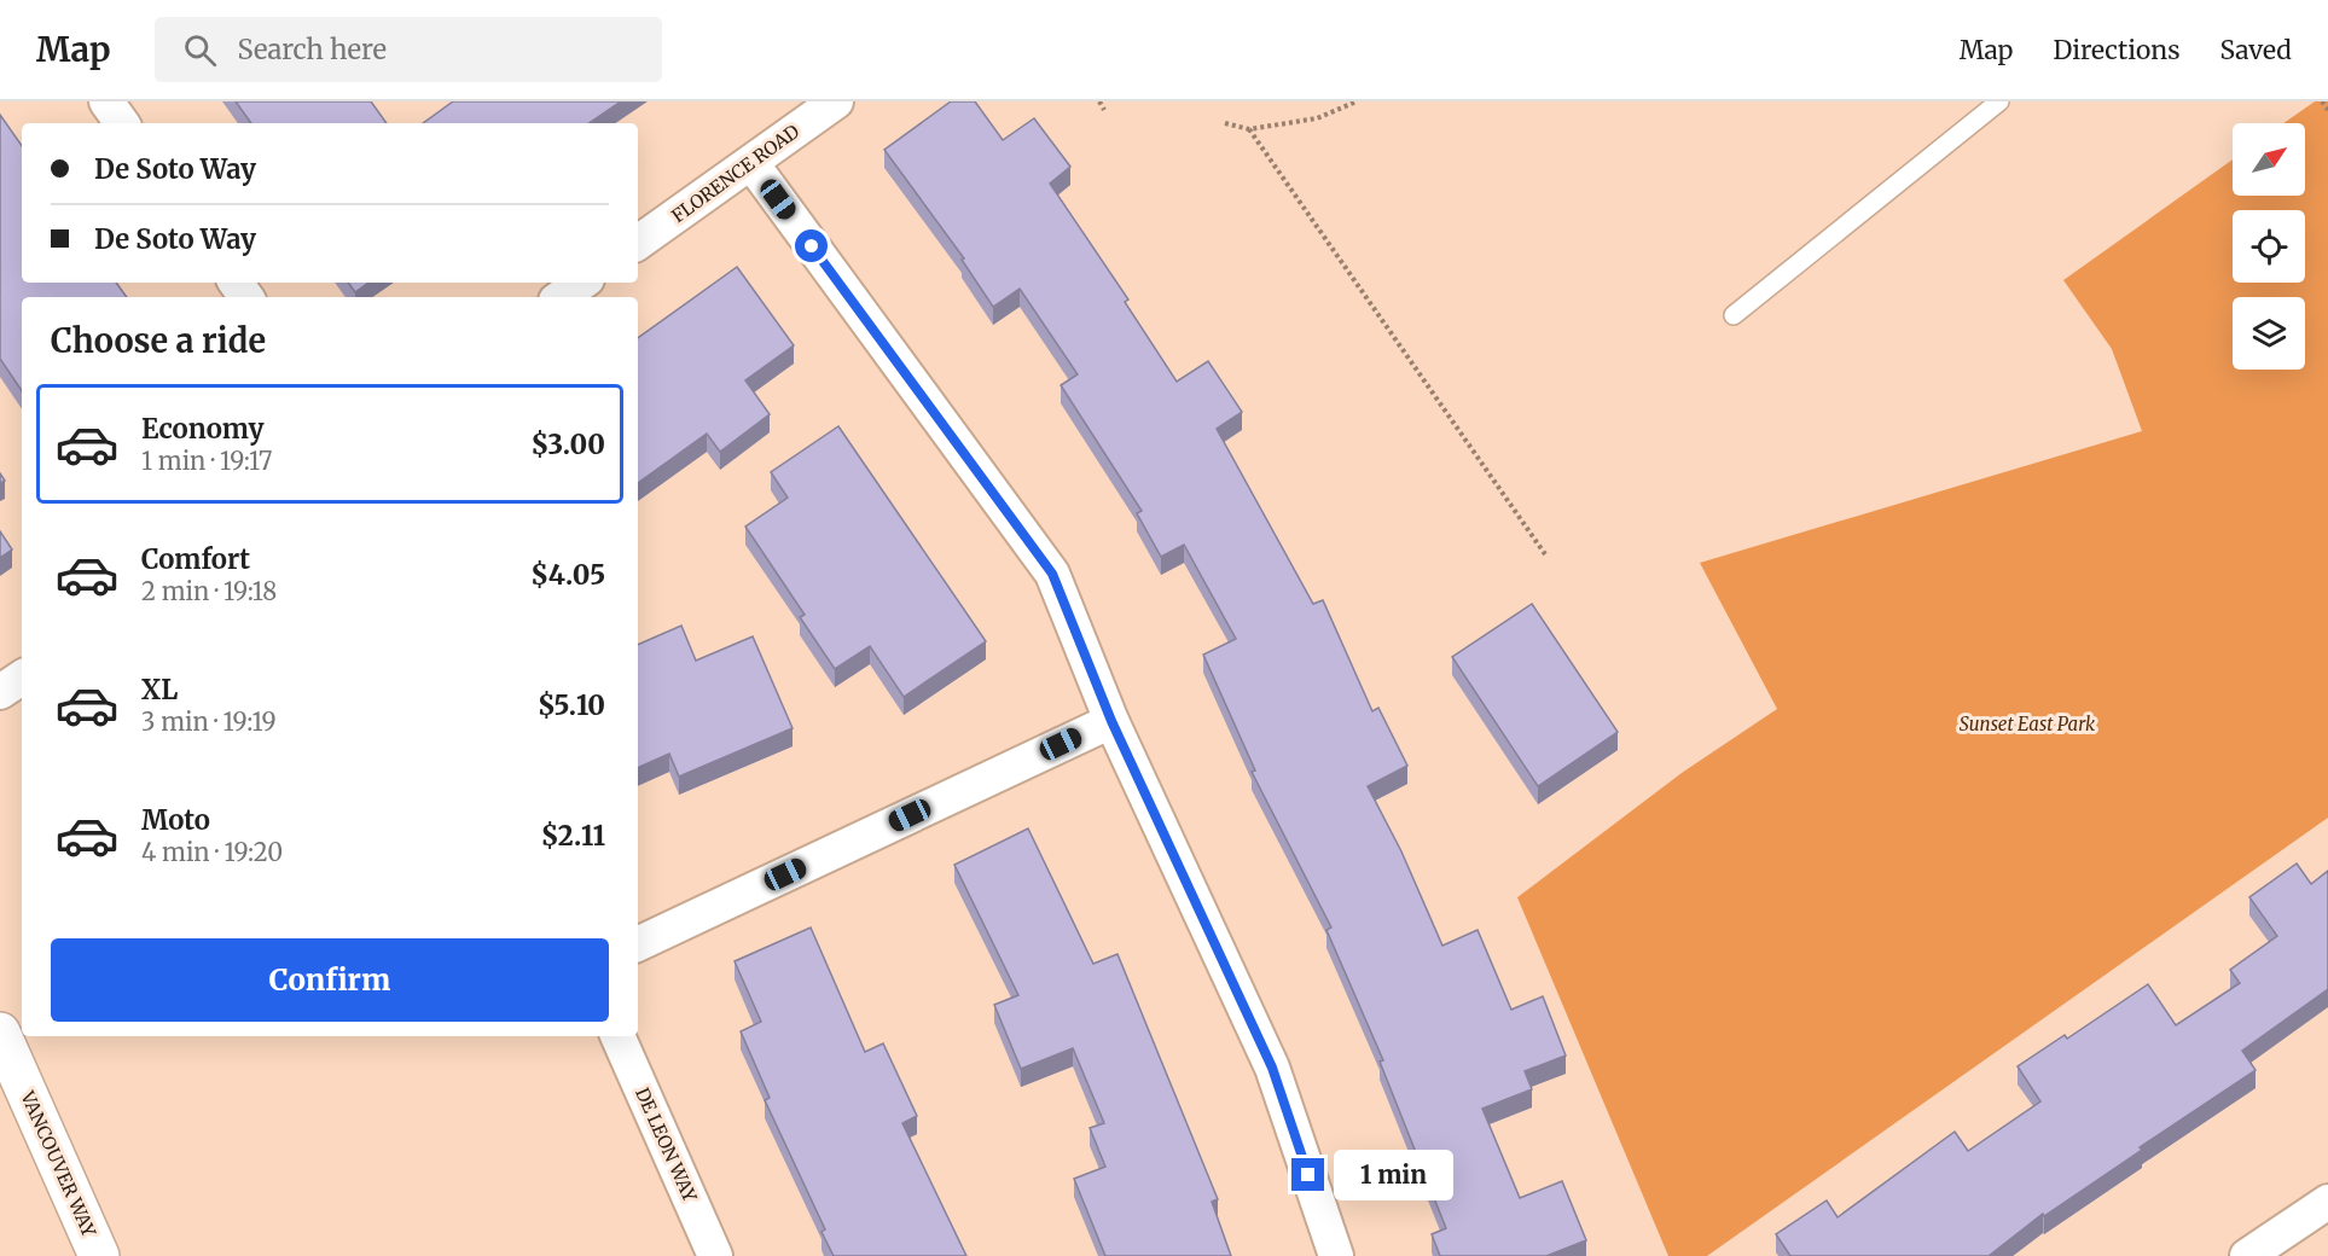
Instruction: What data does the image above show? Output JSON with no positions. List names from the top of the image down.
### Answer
{
  "streets": {
    "street": ["FLORENCE ROAD", "DE LEON WAY", "VANCOUVER WAY"]
  },
  "parks": ["Sunset East Park"],
  "north": "top right",
  "page": {
    "header": "Map",
    "search": "Search here",
    "nav": ["Map", "Directions", "Saved"],
    "banner": ["De Soto Way", "De Soto Way"],
    "heading": "Choose a ride",
    "list": [
      {
        "name": "Economy",
        "note": "1 min · 19:17",
        "value": "$3.00"
      },
      {
        "name": "Comfort",
        "note": "2 min · 19:18",
        "value": "$4.05"
      },
      {
        "name": "XL",
        "note": "3 min · 19:19",
        "value": "$5.10"
      },
      {
        "name": "Moto",
        "note": "4 min · 19:20",
        "value": "$2.11"
      }
    ],
    "buttons": "Confirm",
    "bubble": "1 min"
  }
}
